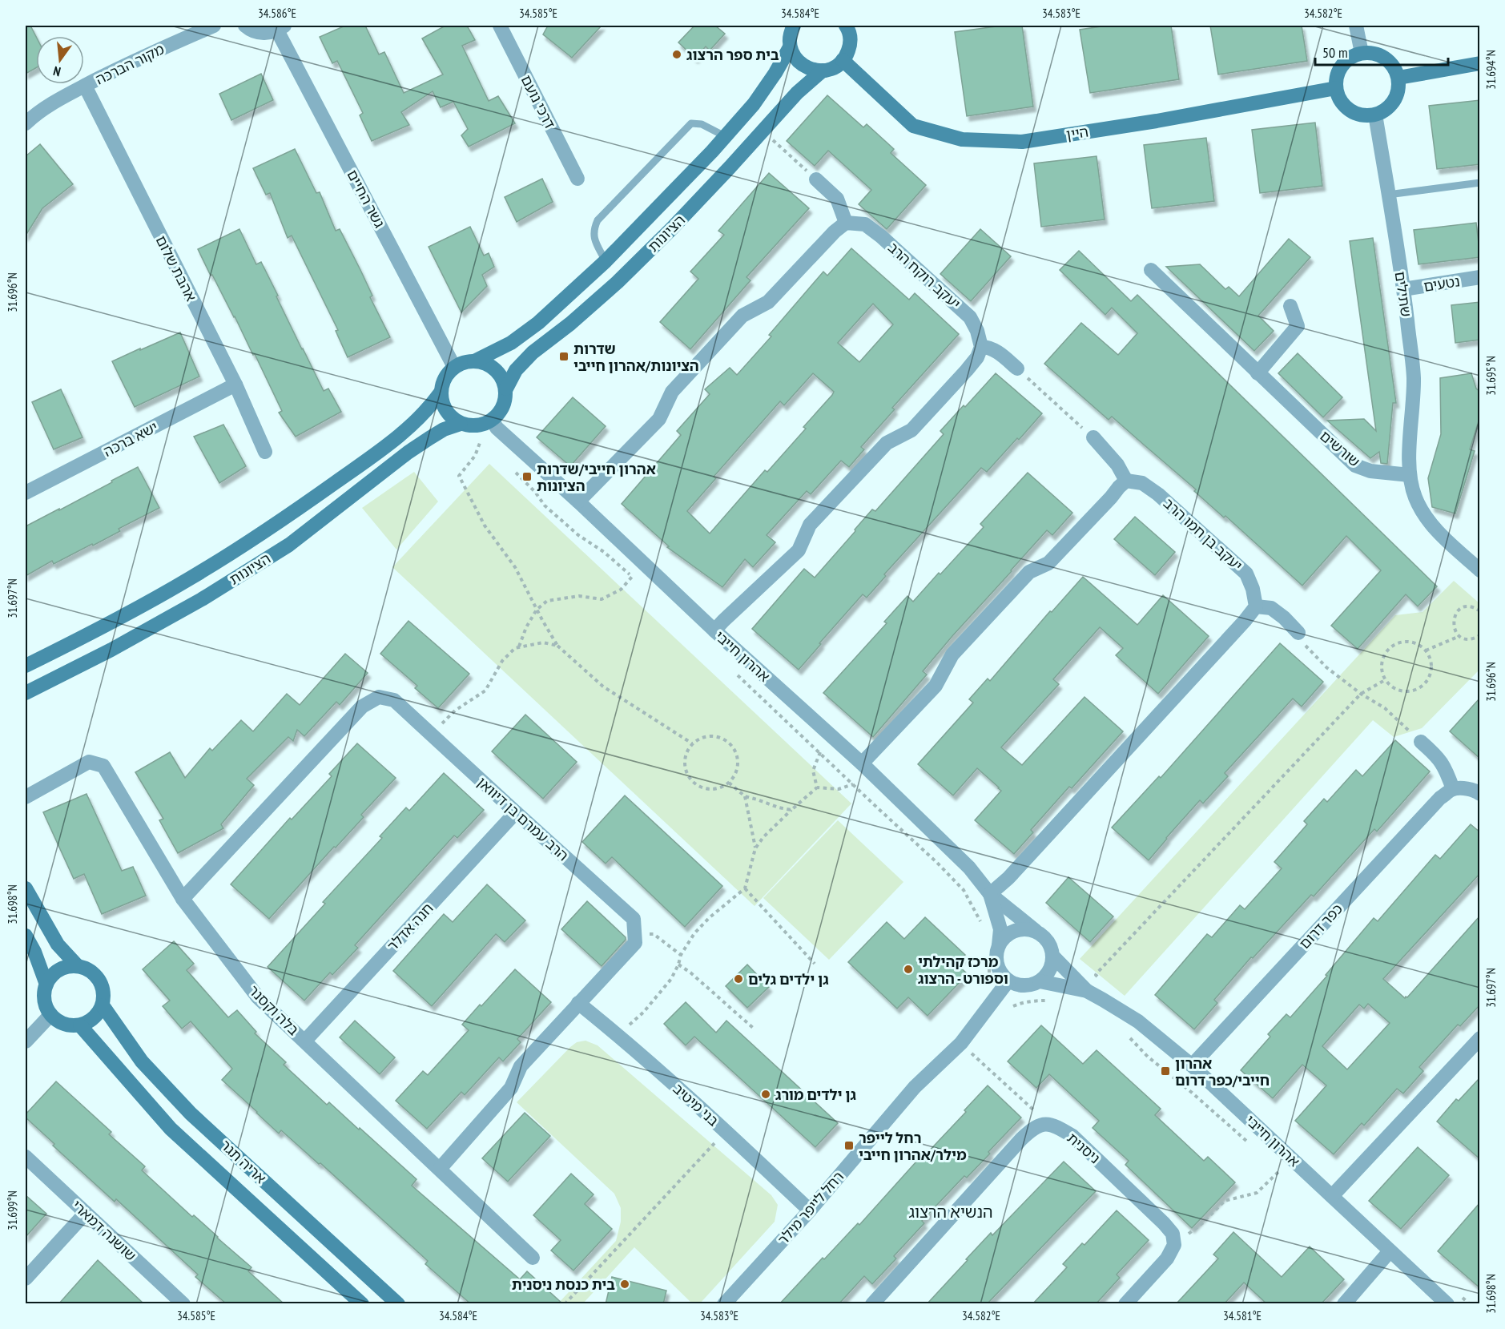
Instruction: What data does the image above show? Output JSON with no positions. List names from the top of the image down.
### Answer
{
  "streets": {
    "street": [
      "מקור הברכה",
      "דרכי נועם",
      "היין",
      "גשר החיים",
      "הציונות",
      "אהבת שלום",
      "יעקב רוקח הרב",
      "נטעים",
      "שתילים",
      "ישא ברכה",
      "שורשים",
      "יעקב בן חמו הרב",
      "אהרון חייבי",
      "הרב עמרם בן דיוואן",
      "כפר דרום",
      "חנה אדלר",
      "בלה וקסנר",
      "בני מיטיב",
      "ניסנית",
      "אריה תגר",
      "רחל לייפר מילר",
      "שושנה דמארי"
    ]
  },
  "crossings": [
    ["מקור הברכה", "אהבת שלום"],
    ["היין", "הציונות"],
    ["היין", "שתילים"],
    ["גשר החיים", "הציונות"],
    ["גשר החיים", "אהרון חייבי"],
    ["הציונות", "אהרון חייבי"],
    ["אהבת שלום", "ישא ברכה"],
    ["נטעים", "שתילים"],
    ["שתילים", "שורשים"],
    ["אהרון חייבי", "כפר דרום"],
    ["אהרון חייבי", "רחל לייפר מילר"],
    ["הרב עמרם בן דיוואן", "חנה אדלר"],
    ["הרב עמרם בן דיוואן", "בלה וקסנר"],
    ["חנה אדלר", "בלה וקסנר"],
    ["בני מיטיב", "רחל לייפר מילר"]
  ],
  "districts": ["הנשיא הרצוג"],
  "places": {
    "other": [
      "בית ספר הרצוג",
      "מרכז קהילתי וספורט - הרצוג",
      "גן ילדים גלים",
      "גן ילדים מורג",
      "בית כנסת ניסנית"
    ],
    "transit": [
      "שדרות הציונות/אהרון חייבי",
      "אהרון חייבי/שדרות הציונות",
      "אהרון חייבי/כפר דרום",
      "רחל לייפר מילר/אהרון חייבי"
    ]
  },
  "scale_bar": "50 m",
  "north": "bottom",
  "coordinates": [
    "34.586°E",
    "34.585°E",
    "34.584°E",
    "34.583°E",
    "34.582°E",
    "31.694°N",
    "31.696°N",
    "31.695°N",
    "31.697°N",
    "31.698°N",
    "31.699°N",
    "34.581°E"
  ]
}
